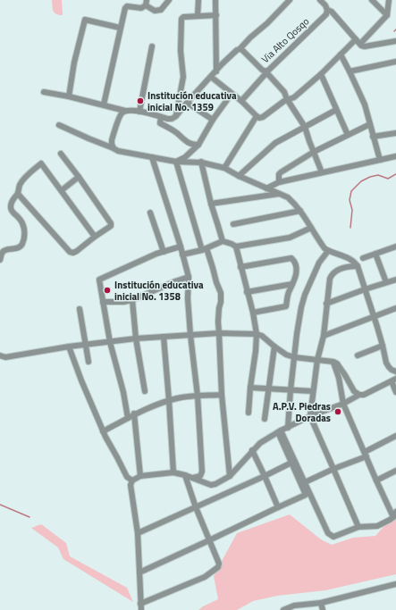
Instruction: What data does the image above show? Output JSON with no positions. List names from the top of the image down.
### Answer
{
  "streets": {
    "street": ["Via Alto Qosqo"]
  },
  "places": ["Institución educativa inicial No. 1359", "Institución educativa inicial No. 1358", "A.P.V. Piedras Doradas"]
}
